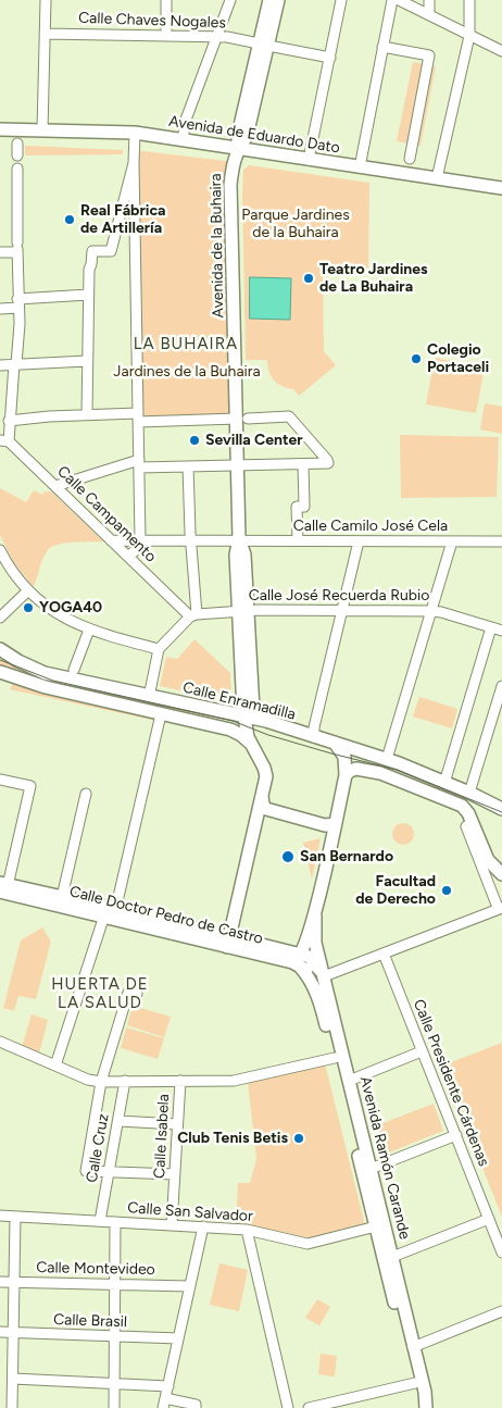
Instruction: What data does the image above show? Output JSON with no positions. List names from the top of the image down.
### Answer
{
  "streets": {
    "main road": [
      "Avenida de Eduardo Dato",
      "Avenida de la Buhaira",
      "Calle Enramadilla",
      "Calle Doctor Pedro de Castro",
      "Avenida Ramón Carande"
    ],
    "street": [
      "Calle Chaves Nogales",
      "Calle Campamento",
      "Calle Camilo José Cela",
      "Calle José Recuerda Rubio",
      "Calle Presidente Cárdenas",
      "Calle Isabela",
      "Calle Cruz",
      "Calle San Salvador",
      "Calle Montevideo",
      "Calle Brasil"
    ]
  },
  "crossings": [
    ["Calle Chaves Nogales", "Avenida de la Buhaira"],
    ["Avenida de Eduardo Dato", "Avenida de la Buhaira"],
    ["Avenida de la Buhaira", "Calle Camilo José Cela"],
    ["Avenida de la Buhaira", "Calle José Recuerda Rubio"],
    ["Avenida de la Buhaira", "Calle Enramadilla"],
    ["Avenida de la Buhaira", "Calle Doctor Pedro de Castro"],
    ["Calle Campamento", "Calle Camilo José Cela"],
    ["Calle Campamento", "Calle José Recuerda Rubio"],
    ["Calle Doctor Pedro de Castro", "Avenida Ramón Carande"],
    ["Calle Isabela", "Calle San Salvador"],
    ["Calle Cruz", "Calle San Salvador"],
    ["Avenida Ramón Carande", "Calle San Salvador"]
  ],
  "districts": ["LA BUHAIRA", "HUERTA DE LA SALUD"],
  "parks": ["Parque Jardines de la Buhaira", "Jardines de la Buhaira"],
  "places": [
    "Real Fábrica de Artillería",
    "Teatro Jardines de La Buhaira",
    "Colegio Portaceli",
    "Sevilla Center",
    "YOGA40",
    "San Bernardo",
    "Facultad de Derecho",
    "Club Tenis Betis"
  ]
}
